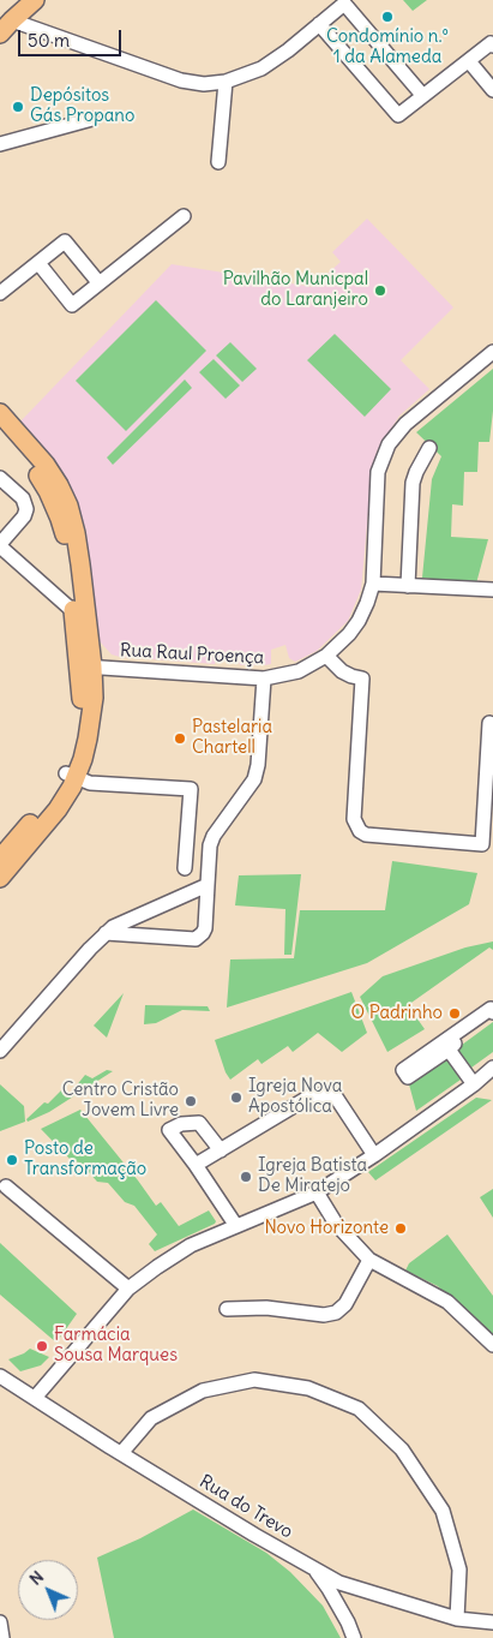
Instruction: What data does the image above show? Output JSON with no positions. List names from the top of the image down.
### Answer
{
  "streets": {
    "street": ["Rua Raul Proença", "Rua do Trevo"]
  },
  "places": [
    "Condomínio n.º 1 da Alameda",
    "Depósitos Gás Propano",
    "Pavilhão Municpal do Laranjeiro",
    "Pastelaria Chartell",
    "O Padrinho",
    "Igreja Nova Apostólica",
    "Centro Cristão Jovem Livre",
    "Posto de Transformação",
    "Igreja Batista De Miratejo",
    "Novo Horizonte",
    "Farmácia Sousa Marques"
  ],
  "scale_bar": "50 m",
  "north": "top left"
}
